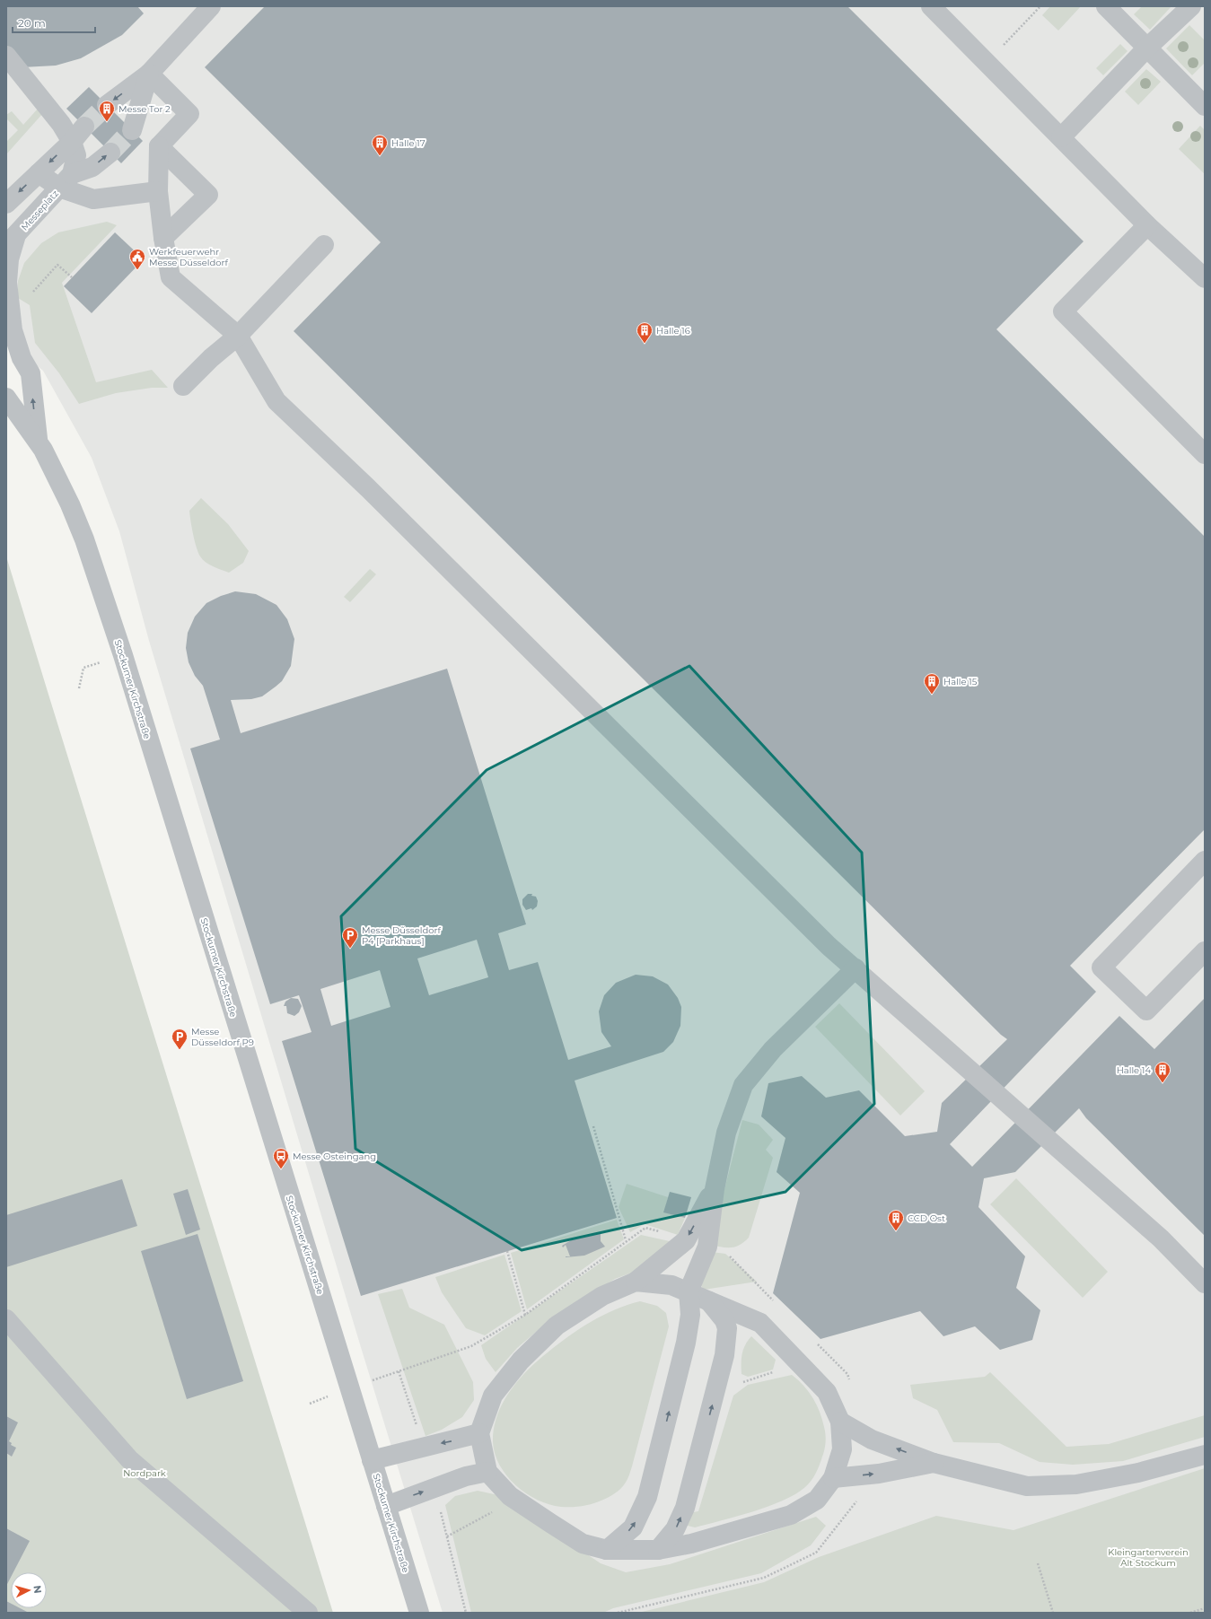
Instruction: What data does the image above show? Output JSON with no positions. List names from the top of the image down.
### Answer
{
  "streets": {
    "street": ["Messeplatz", "Stockumer Kirchstraße"]
  },
  "parks": ["Nordpark", "Kleingartenverein Alt Stockum"],
  "places": {
    "building": [
      "Messe Tor 2",
      "Halle 17",
      "Halle 16",
      "Halle 15",
      "Halle 14",
      "CCD Ost"
    ],
    "public building": ["Werkfeuerwehr Messe Düsseldorf"],
    "parking": ["Messe Düsseldorf P4 [Parkhaus]", "Messe Düsseldorf P9"],
    "bus stop": ["Messe Osteingang"]
  },
  "scale_bar": "20 m",
  "north": "right"
}
